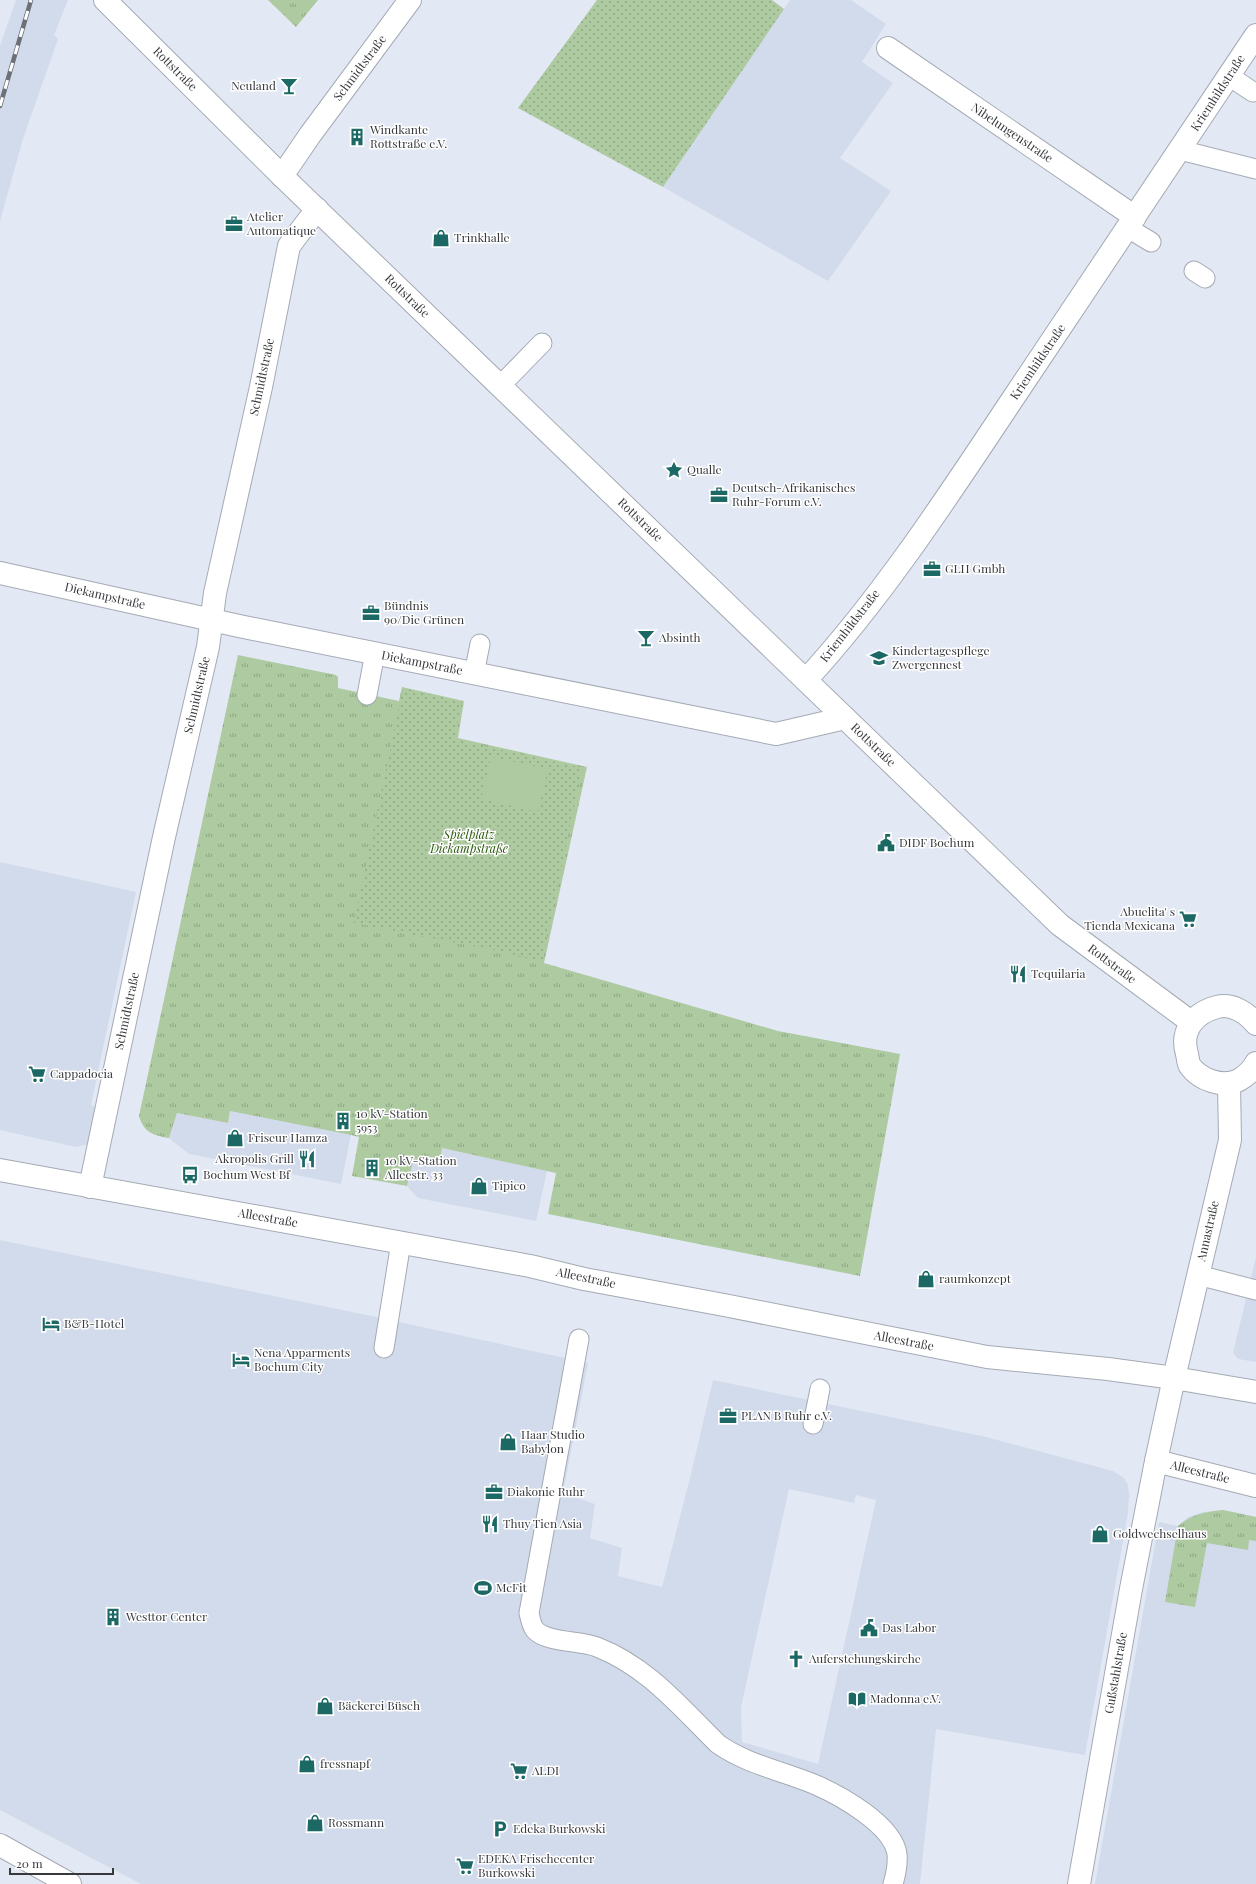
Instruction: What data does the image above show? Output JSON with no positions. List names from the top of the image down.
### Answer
{
  "streets": {
    "street": [
      "Schmidtstraße",
      "Rottstraße",
      "Kriemhildstraße",
      "Nibelungenstraße",
      "Diekampstraße",
      "Alleestraße",
      "Annastraße",
      "Gußstahlstraße"
    ]
  },
  "crossings": [
    ["Schmidtstraße", "Rottstraße"],
    ["Schmidtstraße", "Diekampstraße"],
    ["Schmidtstraße", "Alleestraße"],
    ["Rottstraße", "Kriemhildstraße"],
    ["Rottstraße", "Diekampstraße"],
    ["Kriemhildstraße", "Nibelungenstraße"],
    ["Alleestraße", "Annastraße"],
    ["Alleestraße", "Gußstahlstraße"]
  ],
  "parks": ["Spielplatz Diekampstraße"],
  "places": {
    "bar": ["Neuland", "Absinth"],
    "building": [
      "Windkante Rottstraße e.V.",
      "10 kV-Station 5953",
      "10 kV-Station Alleestr. 33",
      "Westtor Center"
    ],
    "office": [
      "Atelier Automatique",
      "Deutsch-Afrikanisches Ruhr-Forum e.V.",
      "GLH Gmbh",
      "Bündnis 90/Die Grünen",
      "PLAN B Ruhr e.V.",
      "Diakonie Ruhr"
    ],
    "shop": [
      "Trinkhalle",
      "Friseur Hamza",
      "Tipico",
      "raumkonzept",
      "Haar Studio Babylon",
      "Goldwechselhaus",
      "Bäckerei Büsch",
      "fressnapf",
      "Rossmann"
    ],
    "place": ["Qualle"],
    "school or university": ["Kindertagespflege Zwergennest"],
    "public building": ["DIDF Bochum", "Das Labor"],
    "supermarket": [
      "Abuelita' s Tienda Mexicana",
      "Cappadocia",
      "ALDI",
      "EDEKA Frischecenter Burkowski"
    ],
    "restaurant": ["Tequilaria", "Akropolis Grill", "Thuy Tien Asia"],
    "bus stop": ["Bochum West Bf"],
    "hotel": ["B&B-Hotel", "Nena Apparments Bochum City"],
    "sports": ["McFit"],
    "church": ["Auferstehungskirche"],
    "library": ["Madonna e.V."],
    "parking": ["Edeka Burkowski"]
  },
  "scale_bar": "20 m"
}
